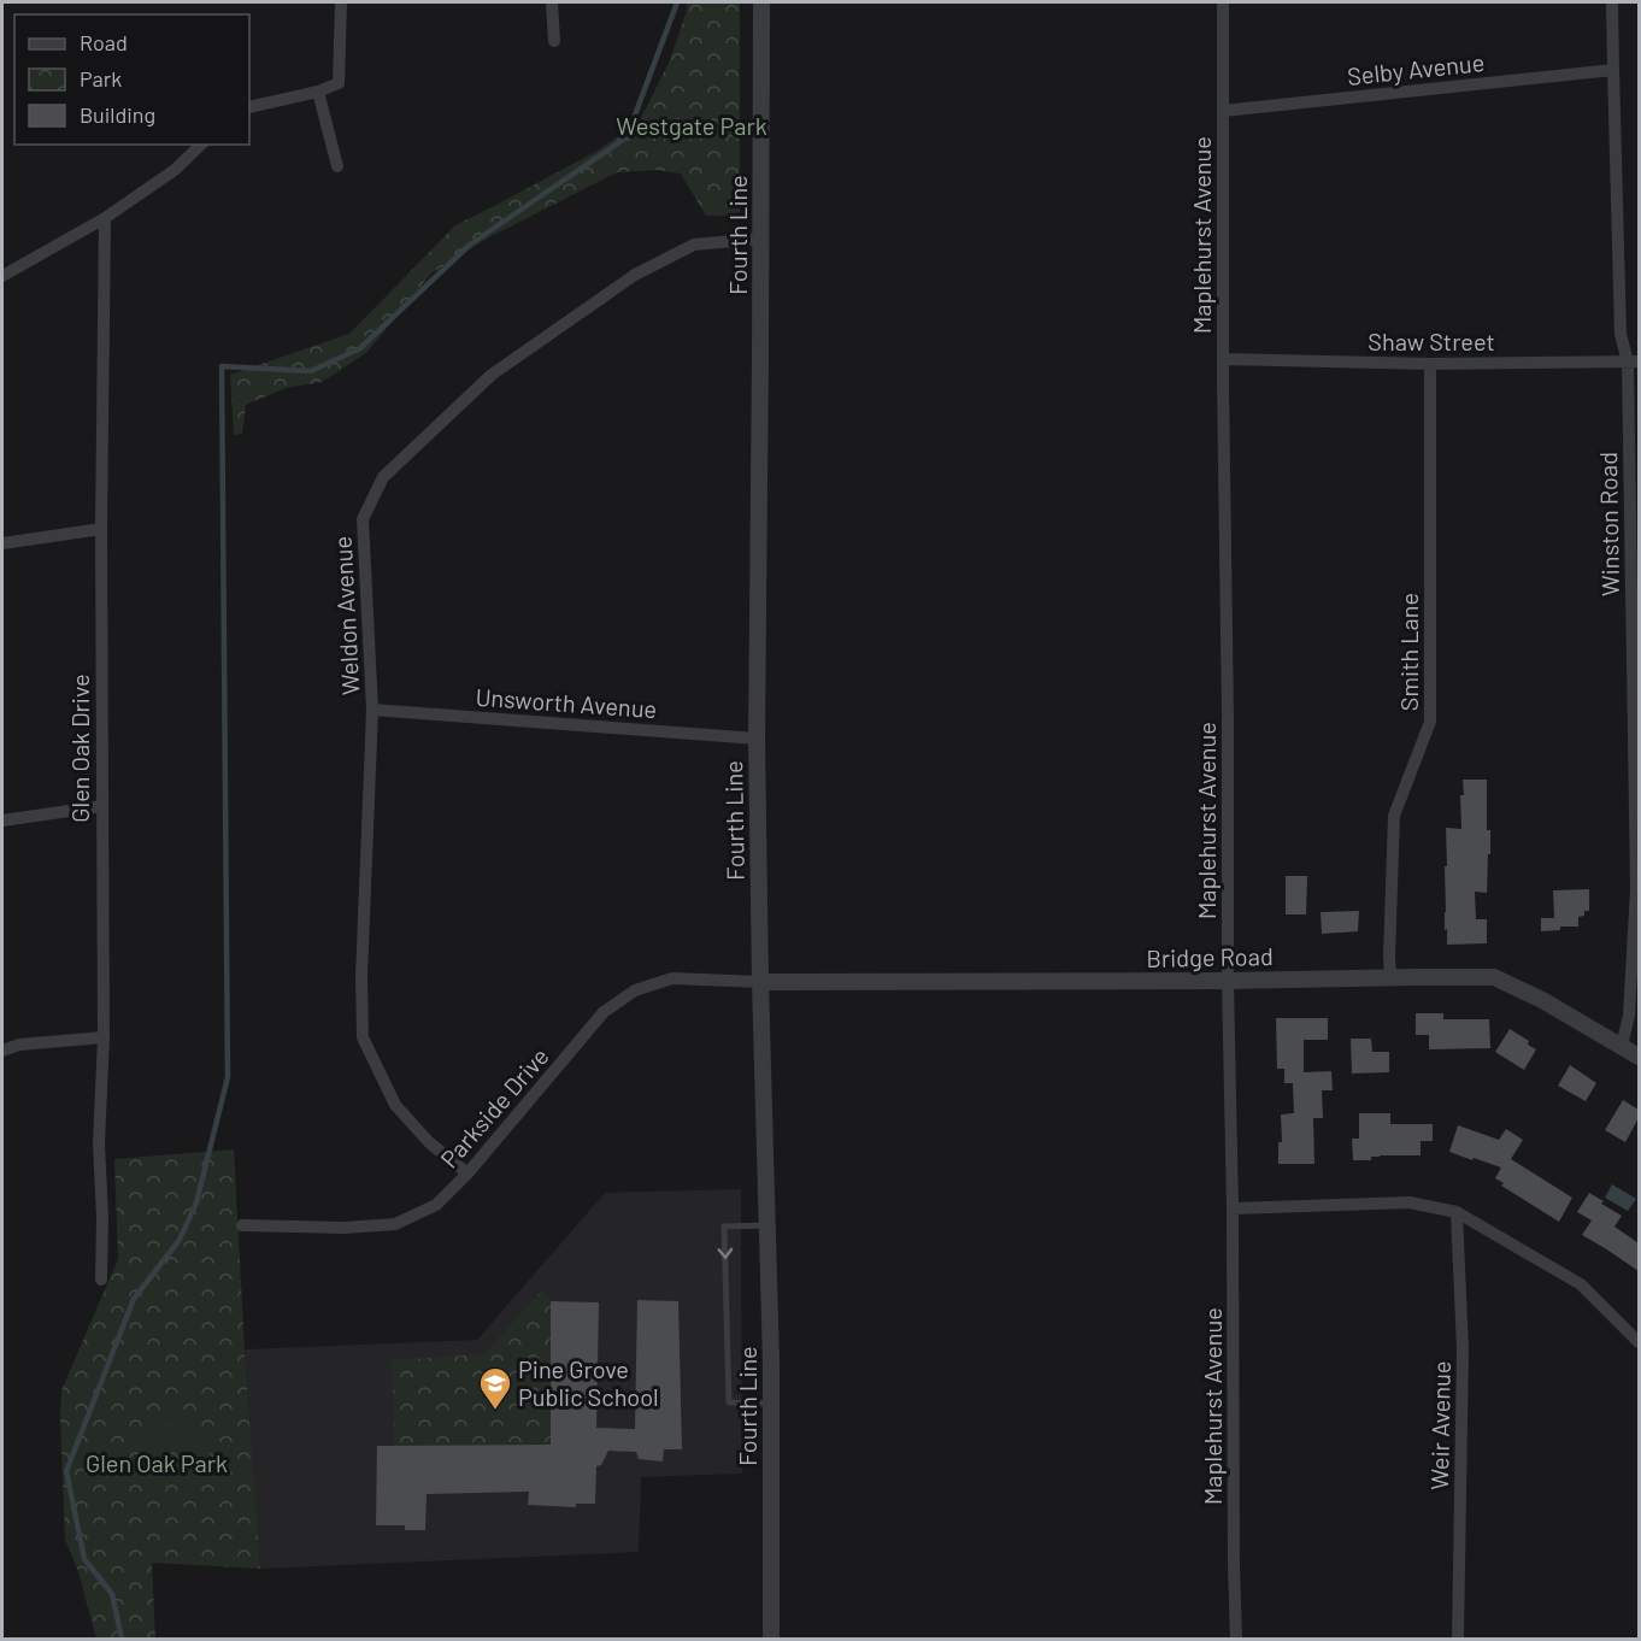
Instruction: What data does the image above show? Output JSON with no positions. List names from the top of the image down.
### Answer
{
  "streets": {
    "street": [
      "Selby Avenue",
      "Fourth Line",
      "Maplehurst Avenue",
      "Shaw Street",
      "Winston Road",
      "Weldon Avenue",
      "Smith Lane",
      "Unsworth Avenue",
      "Glen Oak Drive",
      "Bridge Road",
      "Parkside Drive",
      "Weir Avenue"
    ]
  },
  "crossings": [
    ["Selby Avenue", "Maplehurst Avenue"],
    ["Selby Avenue", "Winston Road"],
    ["Fourth Line", "Weldon Avenue"],
    ["Fourth Line", "Unsworth Avenue"],
    ["Fourth Line", "Bridge Road"],
    ["Fourth Line", "Parkside Drive"],
    ["Maplehurst Avenue", "Shaw Street"],
    ["Maplehurst Avenue", "Bridge Road"],
    ["Shaw Street", "Winston Road"],
    ["Shaw Street", "Smith Lane"],
    ["Winston Road", "Bridge Road"],
    ["Weldon Avenue", "Unsworth Avenue"],
    ["Weldon Avenue", "Parkside Drive"],
    ["Smith Lane", "Bridge Road"],
    ["Bridge Road", "Parkside Drive"]
  ],
  "parks": ["Westgate Park", "Glen Oak Park"],
  "places": {
    "school or university": ["Pine Grove Public School"]
  },
  "legend": ["Road", "Park", "Building"]
}
